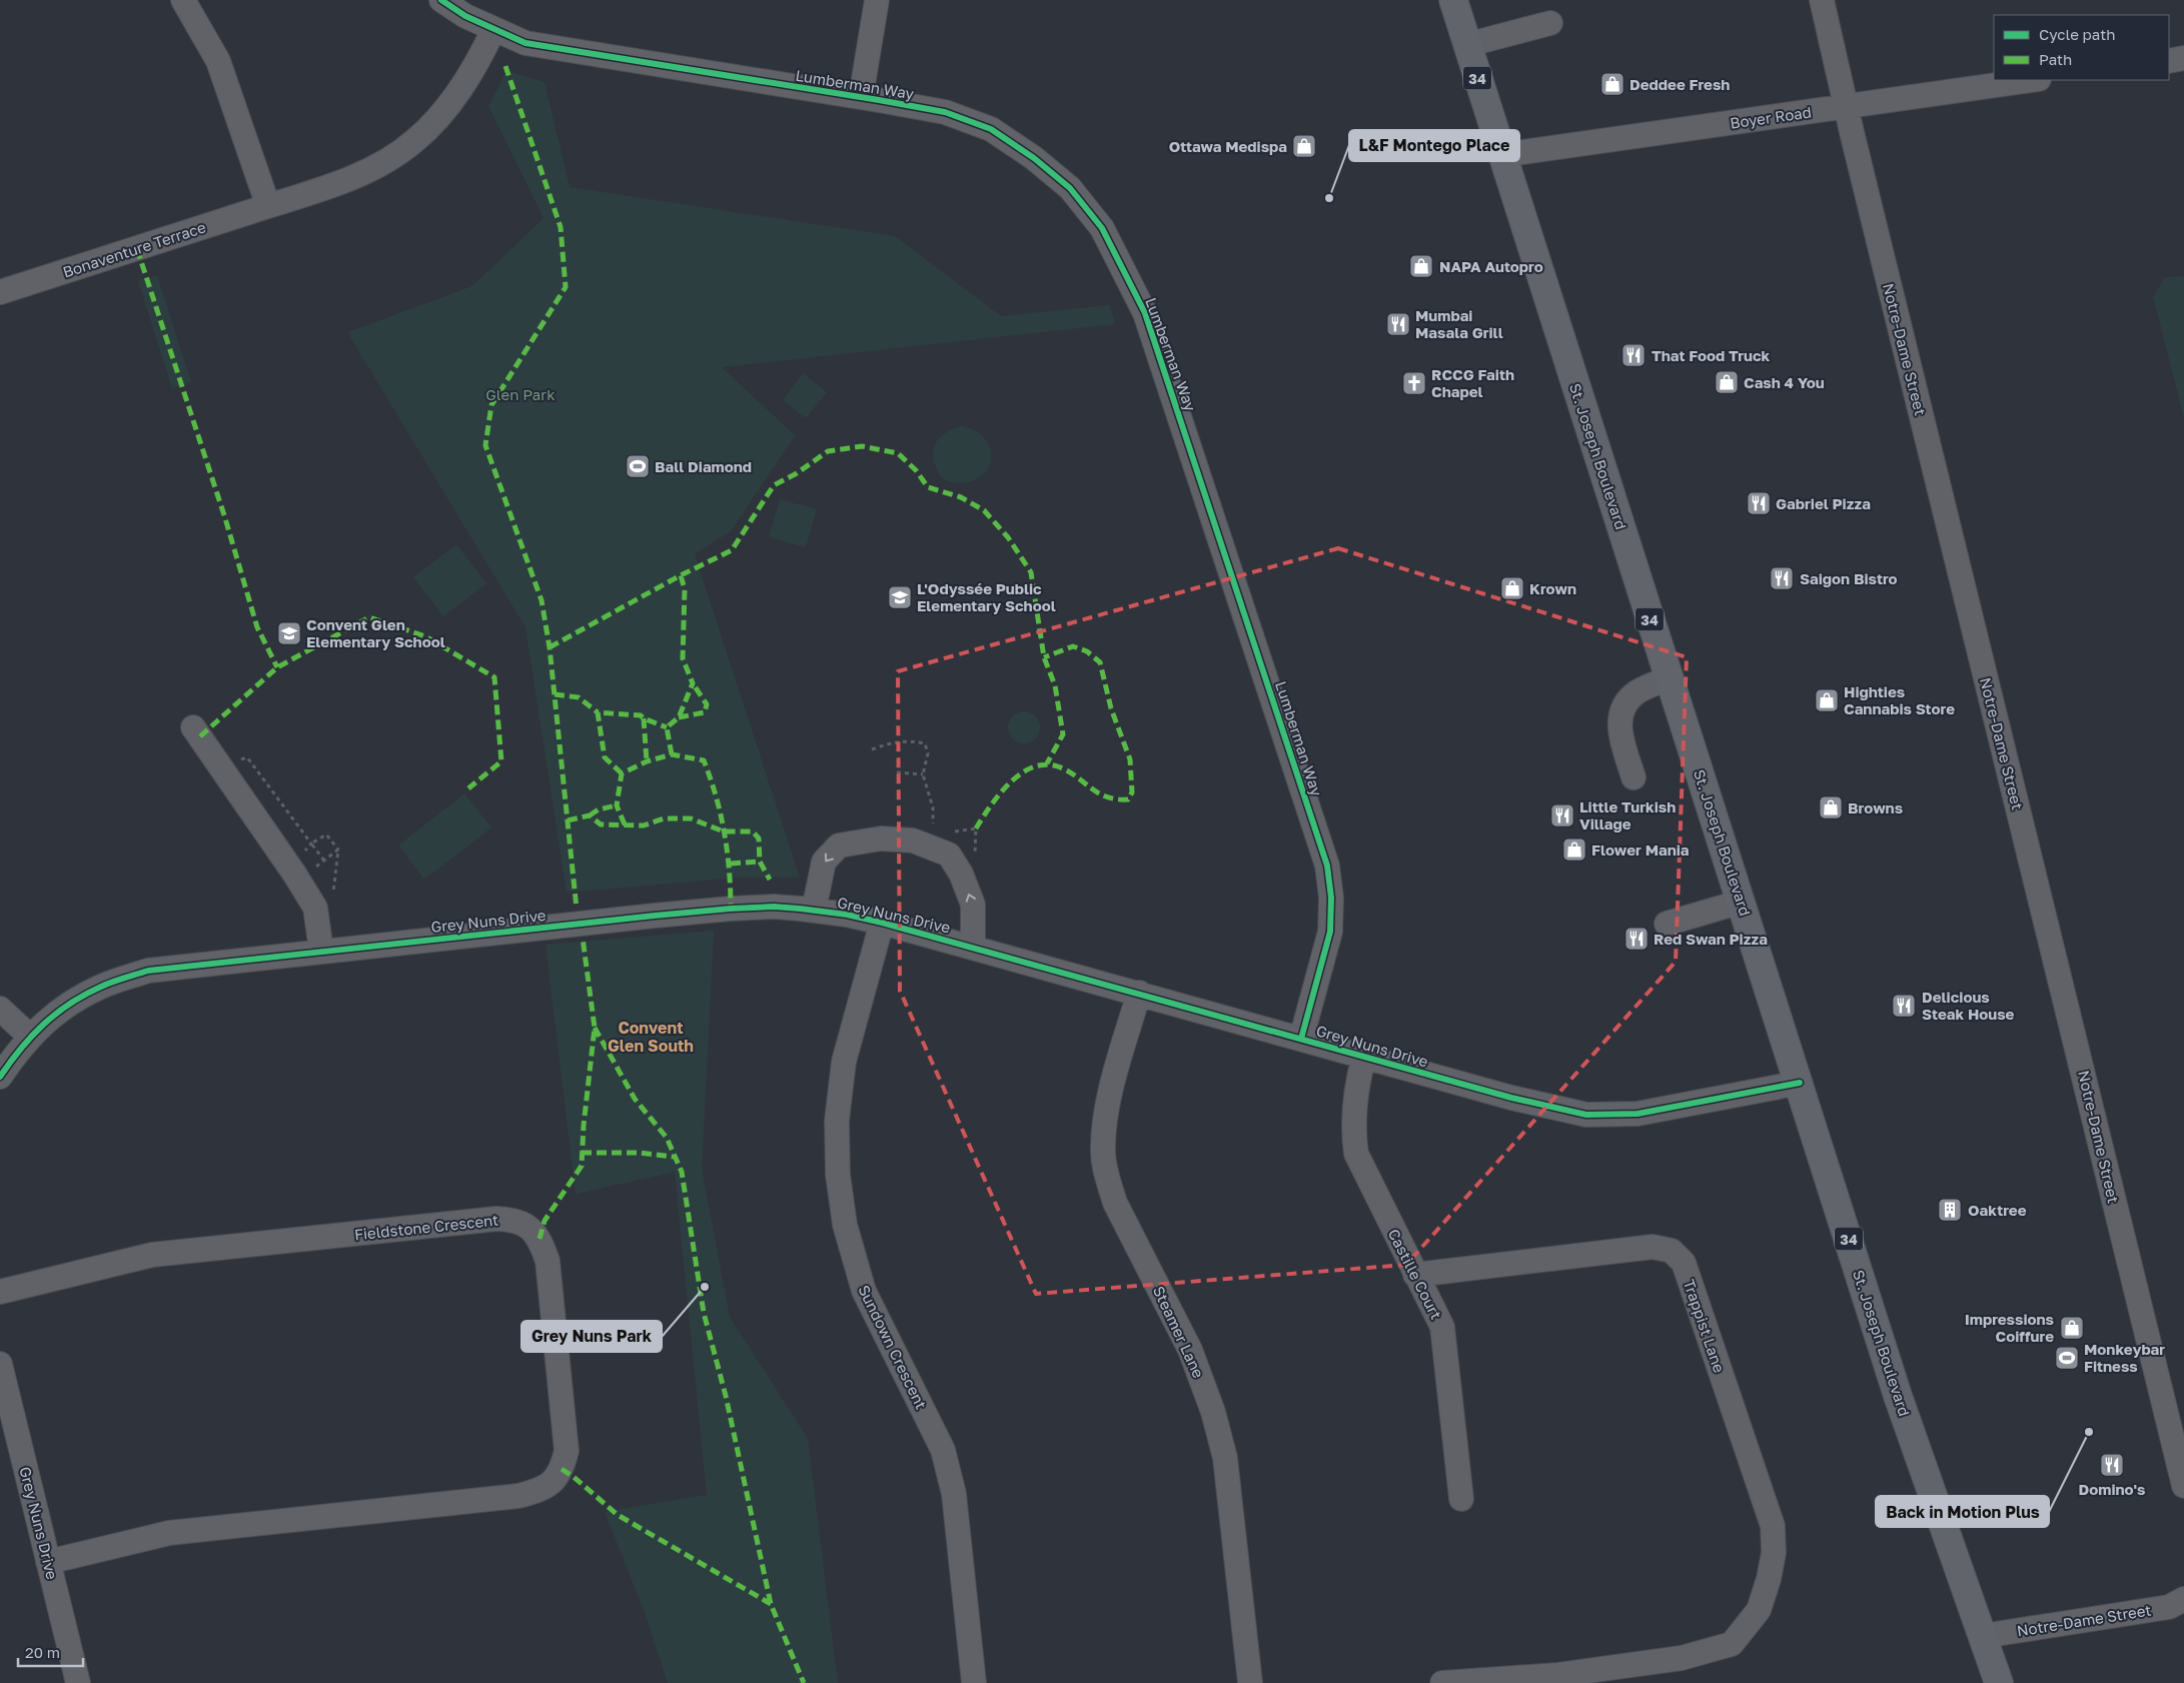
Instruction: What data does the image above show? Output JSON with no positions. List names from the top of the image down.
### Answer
{
  "streets": {
    "main road": ["34", "St. Joseph Boulevard"],
    "street": [
      "Lumberman Way",
      "Boyer Road",
      "Bonaventure Terrace",
      "Notre-Dame Street",
      "Grey Nuns Drive",
      "Fieldstone Crescent",
      "Castille Court",
      "Trappist Lane",
      "Steamer Lane",
      "Sundown Crescent"
    ]
  },
  "crossings": [
    ["Lumberman Way", "Bonaventure Terrace"],
    ["Lumberman Way", "Grey Nuns Drive"],
    ["Boyer Road", "Notre-Dame Street"],
    ["Boyer Road", "St. Joseph Boulevard"],
    ["Notre-Dame Street", "St. Joseph Boulevard"],
    ["St. Joseph Boulevard", "Grey Nuns Drive"],
    ["Grey Nuns Drive", "Fieldstone Crescent"],
    ["Grey Nuns Drive", "Castille Court"],
    ["Grey Nuns Drive", "Steamer Lane"],
    ["Grey Nuns Drive", "Sundown Crescent"],
    ["Castille Court", "Trappist Lane"]
  ],
  "districts": ["Convent Glen South"],
  "parks": ["Glen Park"],
  "places": {
    "shop": [
      "Deddee Fresh",
      "Ottawa Medispa",
      "NAPA Autopro",
      "Cash 4 You",
      "Krown",
      "Highties Cannabis Store",
      "Browns",
      "Flower Mania",
      "Impressions Coiffure"
    ],
    "other": ["L&F Montego Place", "Grey Nuns Park", "Back in Motion Plus"],
    "restaurant": [
      "Mumbai Masala Grill",
      "That Food Truck",
      "Gabriel Pizza",
      "Saigon Bistro",
      "Little Turkish Village",
      "Red Swan Pizza",
      "Delicious Steak House",
      "Domino's"
    ],
    "church": ["RCCG Faith Chapel"],
    "sports": ["Ball Diamond", "Monkeybar Fitness"],
    "school or university": ["L'Odyssée Public Elementary School", "Convent Glen Elementary School"],
    "building": ["Oaktree"]
  },
  "legend": ["Cycle path", "Path"],
  "scale_bar": "20 m"
}
